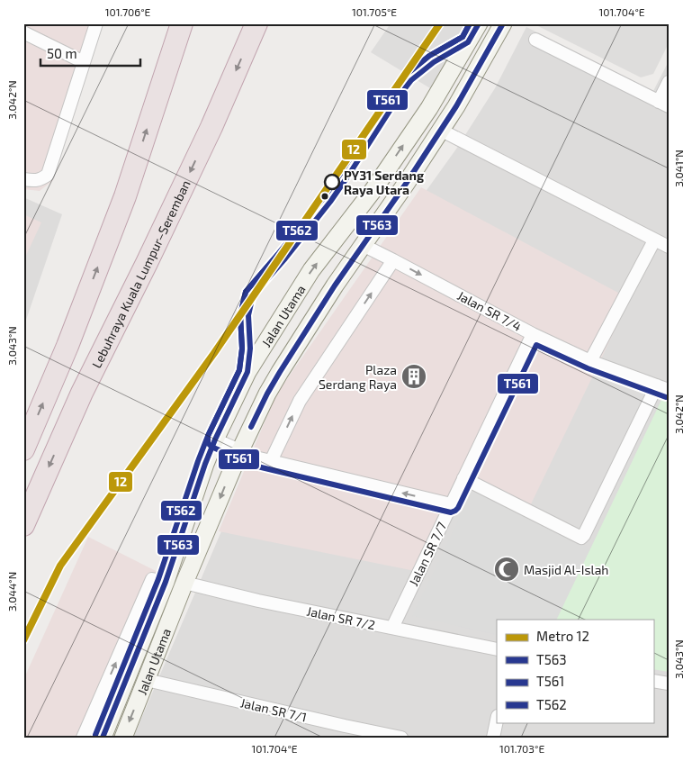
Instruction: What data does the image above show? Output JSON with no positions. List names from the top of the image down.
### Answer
{
  "streets": {
    "highway": ["Lebuhraya Kuala Lumpur–Seremban"],
    "street": [
      "Jalan SR 7/4",
      "Jalan Utama",
      "Jalan SR 7/7",
      "Jalan SR 7/2",
      "Jalan SR 7/1"
    ]
  },
  "crossings": [
    ["Jalan SR 7/4", "Jalan Utama"],
    ["Jalan SR 7/4", "Jalan SR 7/7"],
    ["Jalan Utama", "Jalan SR 7/2"],
    ["Jalan Utama", "Jalan SR 7/1"],
    ["Jalan SR 7/7", "Jalan SR 7/2"]
  ],
  "one_way": ["Jalan SR 7/4"],
  "places": {
    "other": ["PY31 Serdang Raya Utara"],
    "building": ["Plaza Serdang Raya"],
    "mosque": ["Masjid Al-Islah"]
  },
  "lines": [
    "metro line 12",
    "transit line T563",
    "transit line T561",
    "transit line T562"
  ],
  "legend": [
    "Metro 12",
    "T563",
    "T561",
    "T562"
  ],
  "scale_bar": "50 m",
  "coordinates": [
    "101.706°E",
    "101.705°E",
    "101.704°E",
    "3.042°N",
    "3.041°N",
    "3.043°N",
    "3.044°N",
    "101.703°E"
  ]
}
